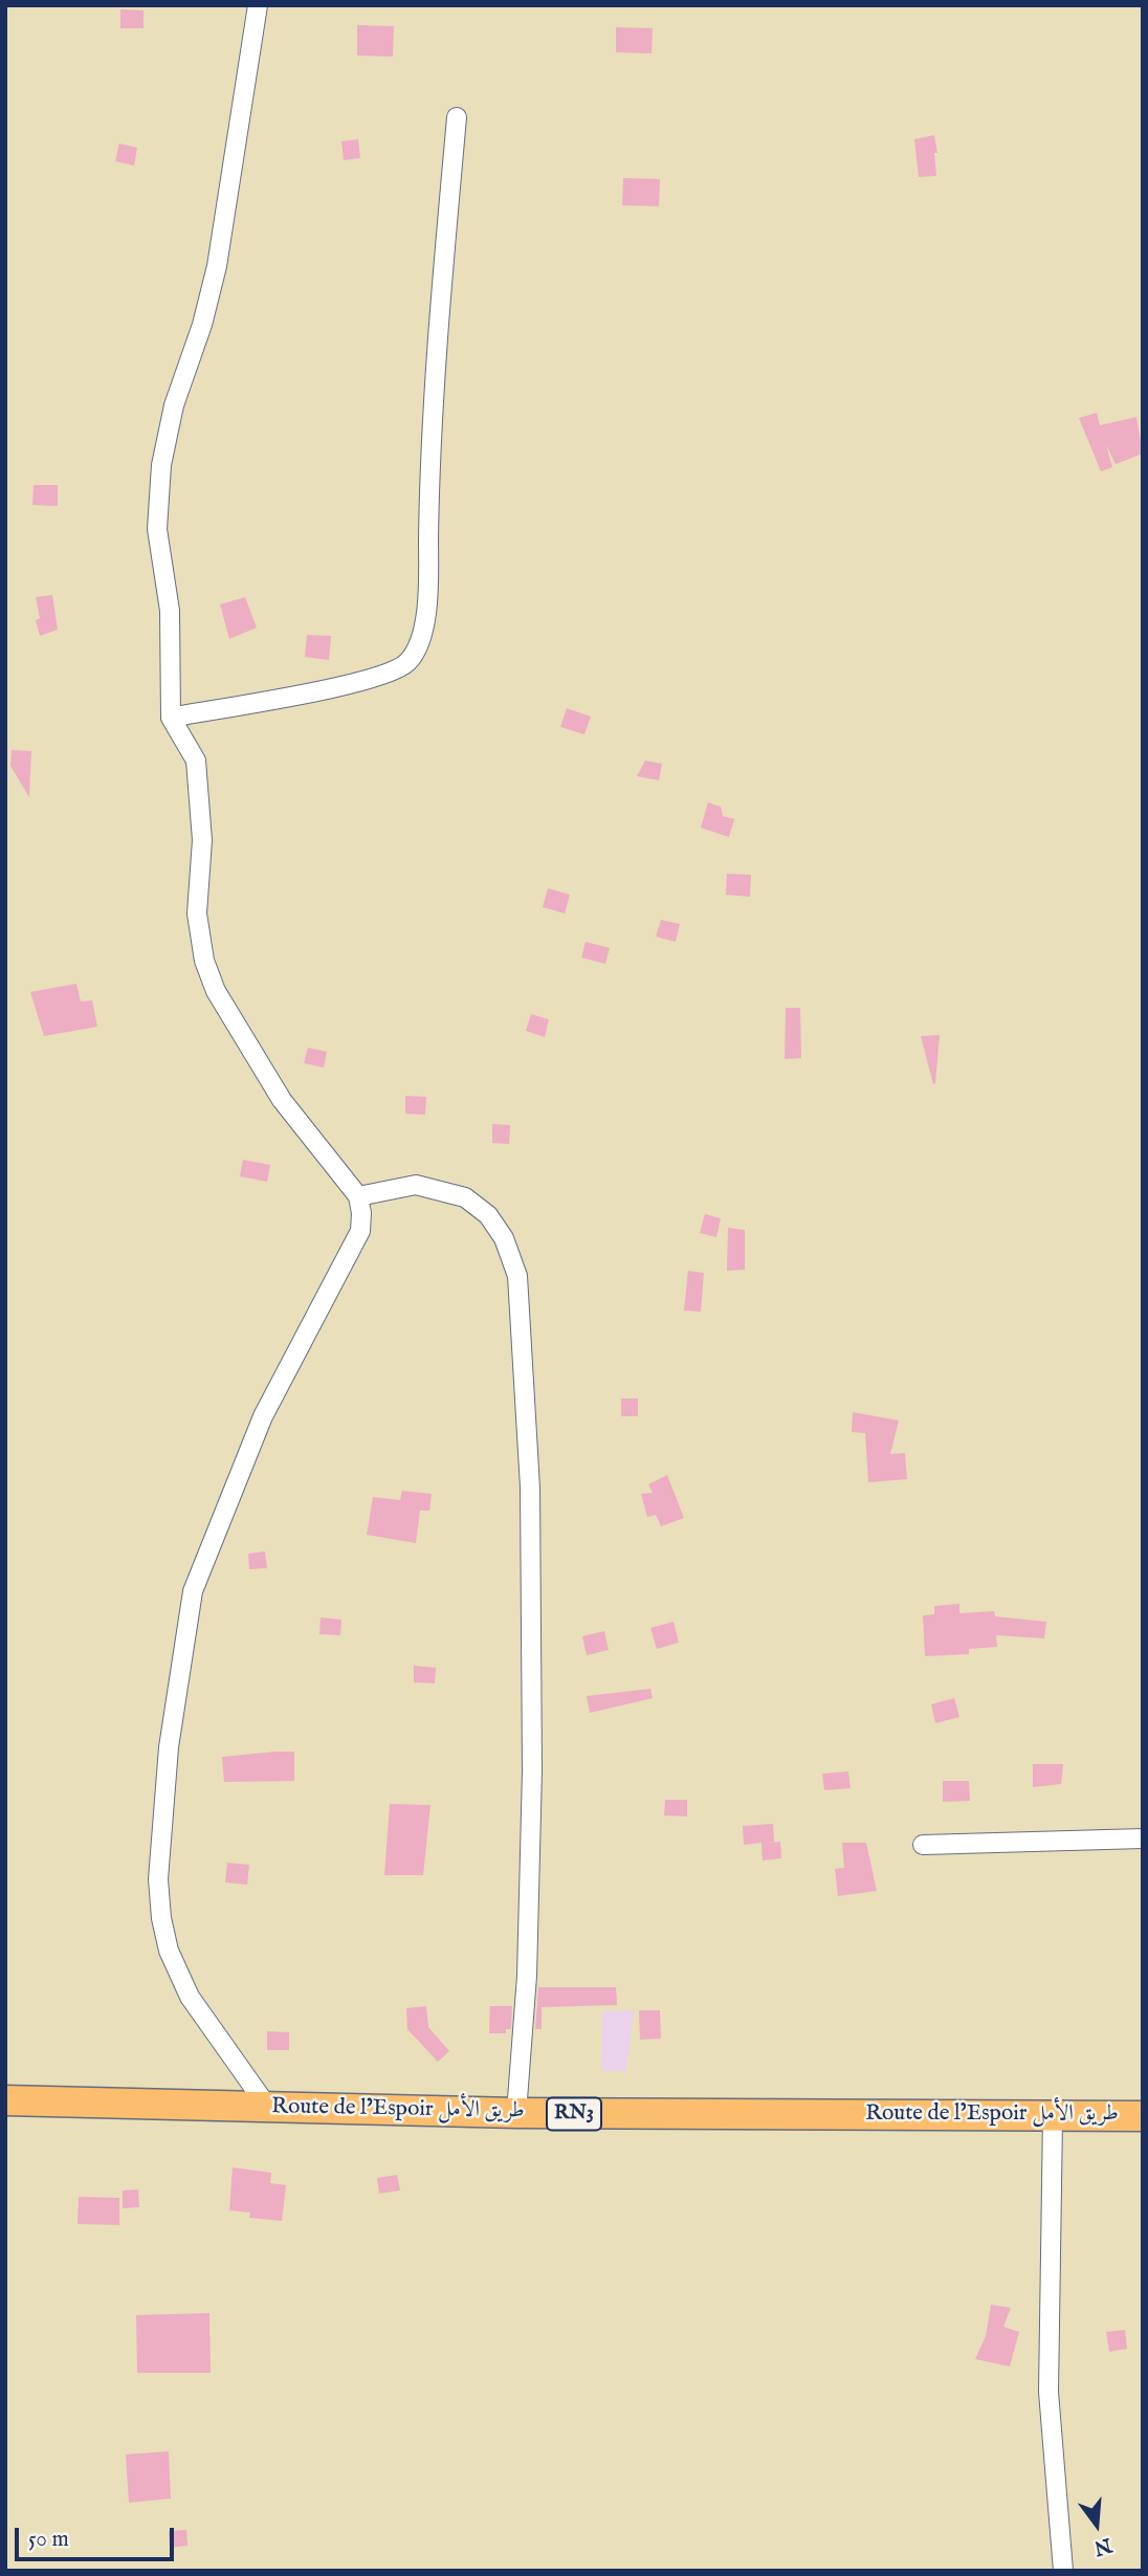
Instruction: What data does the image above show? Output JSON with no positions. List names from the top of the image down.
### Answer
{
  "streets": {
    "highway": ["Route de l’Espoir طريق الأمل", "RN3"]
  },
  "scale_bar": "50 m",
  "north": "bottom"
}
